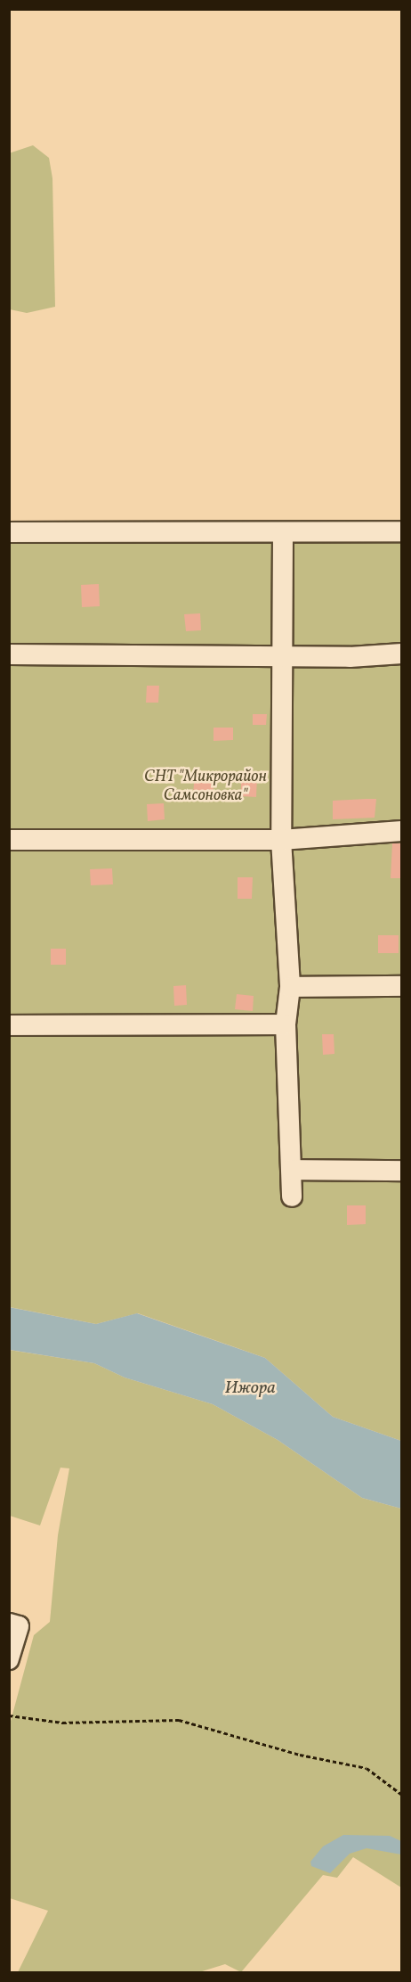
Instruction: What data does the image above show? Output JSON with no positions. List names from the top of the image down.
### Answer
{
  "water": ["Ижора"],
  "parks": ["СНТ \"Микрорайон Самсоновка\""]
}
